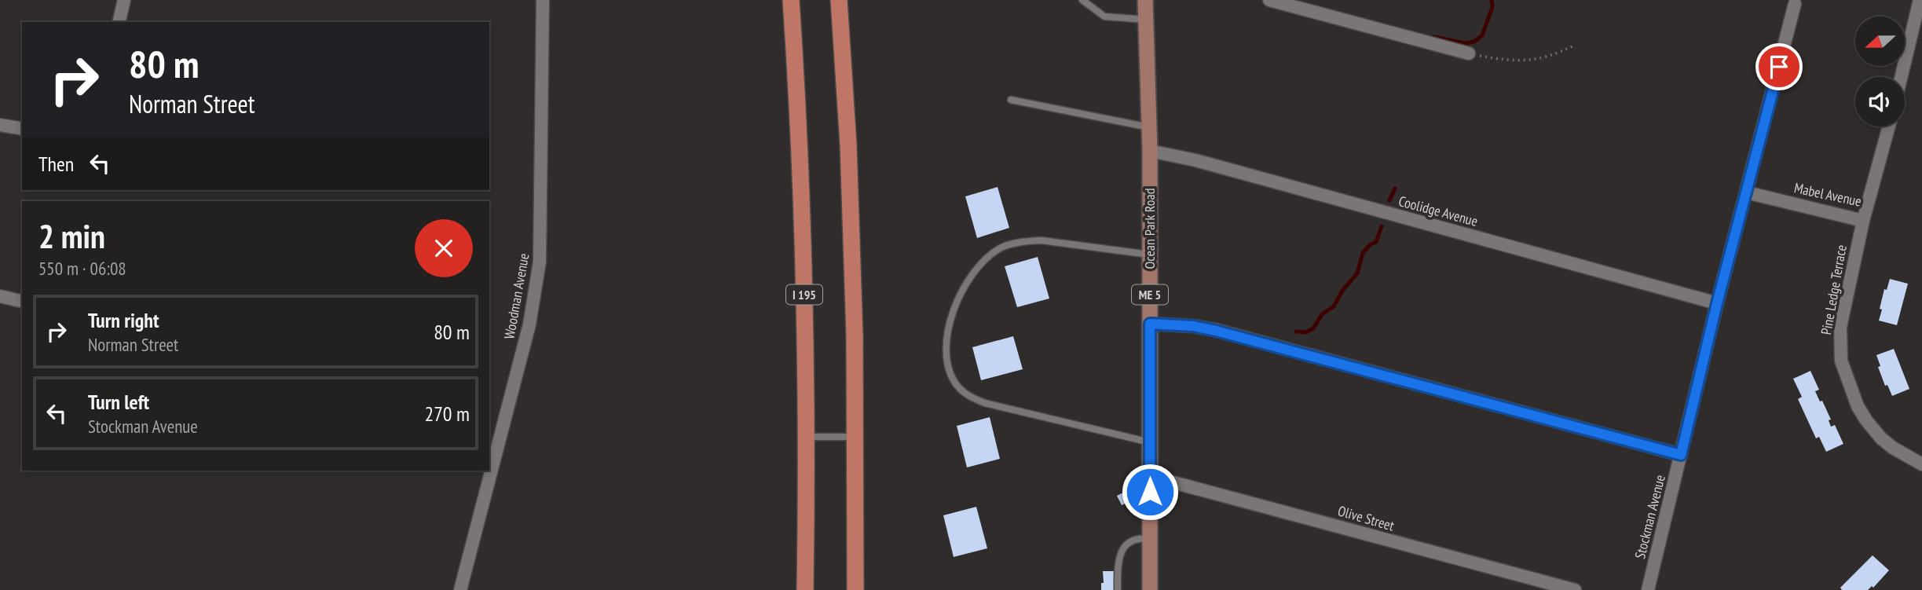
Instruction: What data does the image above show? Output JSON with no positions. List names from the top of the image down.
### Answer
{
  "streets": {
    "highway": ["I 195"],
    "main road": ["Ocean Park Road", "ME 5"],
    "street": [
      "Mabel Avenue",
      "Coolidge Avenue",
      "Pine Ledge Terrace",
      "Woodman Avenue",
      "Stockman Avenue",
      "Olive Street"
    ]
  },
  "crossings": [
    ["Mabel Avenue", "Pine Ledge Terrace"],
    ["Mabel Avenue", "Stockman Avenue"],
    ["Coolidge Avenue", "Ocean Park Road"],
    ["Coolidge Avenue", "Stockman Avenue"],
    ["Ocean Park Road", "Olive Street"]
  ],
  "north": "left",
  "page": {
    "turn": ["80 m", "Norman Street"],
    "then": "Then",
    "heading": ["2 min", "550 m · 06:08"],
    "list": [
      {
        "name": "Turn right",
        "note": "Norman Street",
        "value": "80 m"
      },
      {
        "name": "Turn left",
        "note": "Stockman Avenue",
        "value": "270 m"
      }
    ]
  }
}
